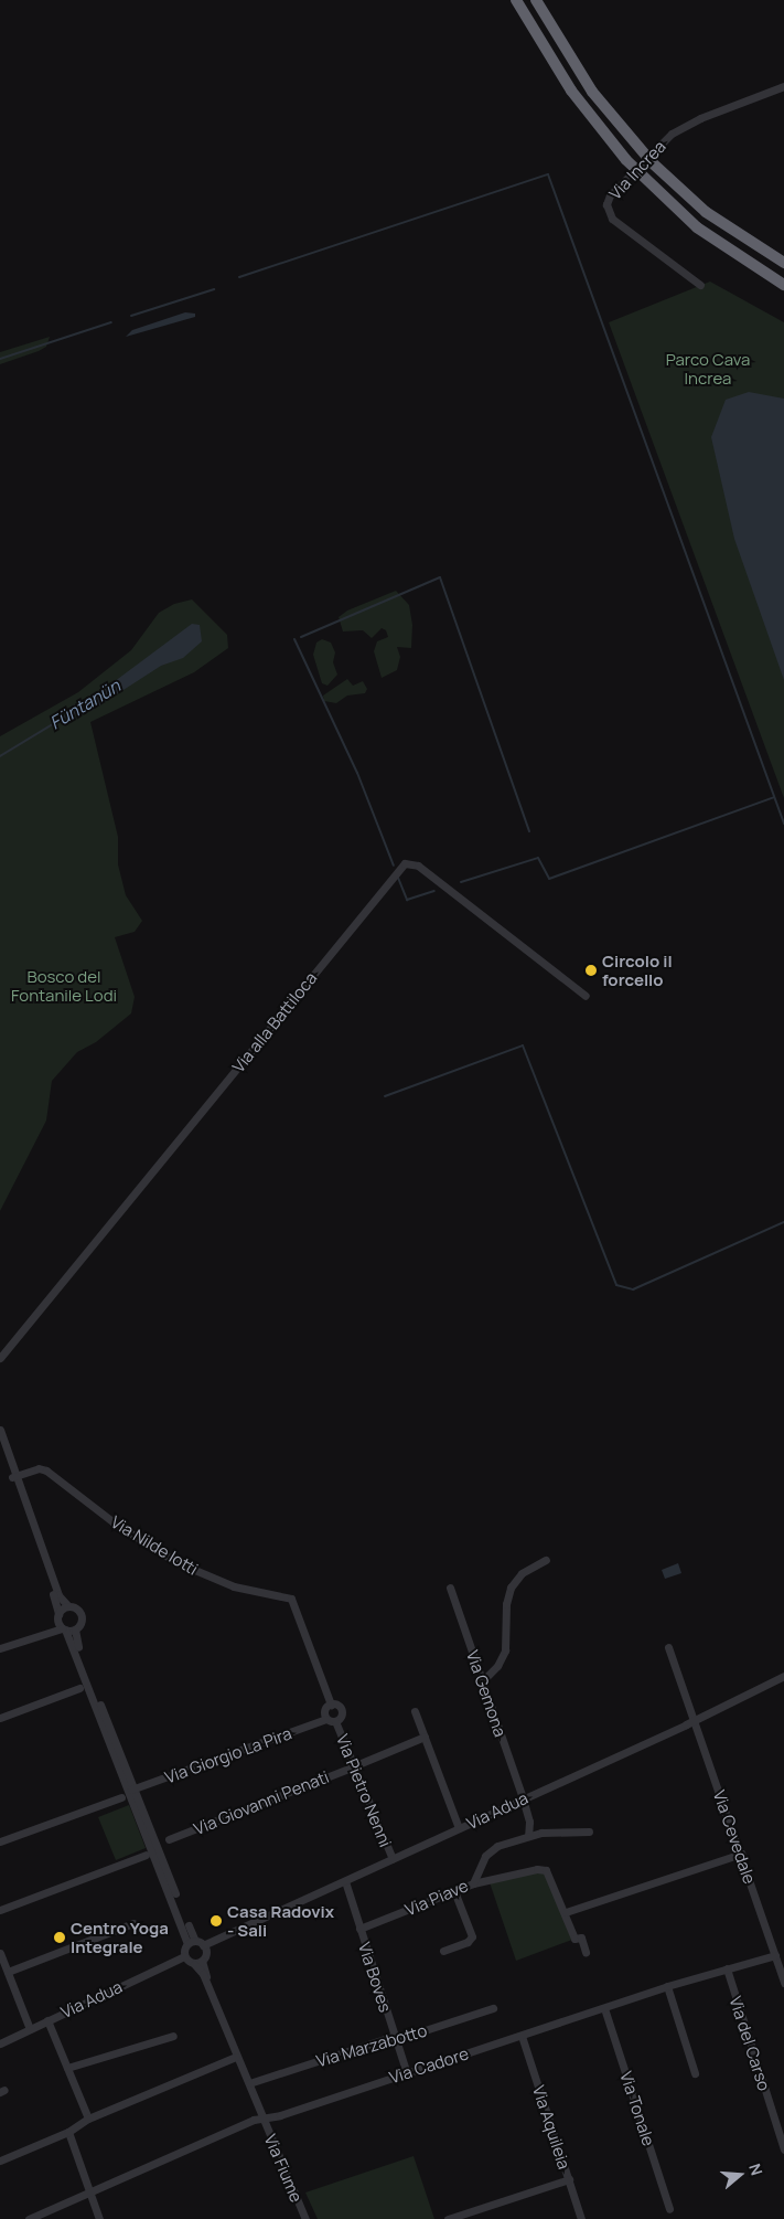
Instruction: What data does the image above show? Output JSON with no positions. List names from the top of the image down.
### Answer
{
  "streets": {
    "street": [
      "Via Increa",
      "Via alla Battiloca",
      "Via Nilde Iotti",
      "Via Gemona",
      "Via Giorgio La Pira",
      "Via Pietro Nenni",
      "Via Giovanni Penati",
      "Via Adua",
      "Via Cevedale",
      "Via Piave",
      "Via Boves",
      "Via del Carso",
      "Via Marzabotto",
      "Via Cadore",
      "Via Tonale",
      "Via Aquileia",
      "Via Fiume"
    ]
  },
  "crossings": [
    ["Via Nilde Iotti", "Via Pietro Nenni"],
    ["Via Gemona", "Via Adua"],
    ["Via Pietro Nenni", "Via Giovanni Penati"],
    ["Via Pietro Nenni", "Via Adua"],
    ["Via Adua", "Via Cevedale"],
    ["Via Adua", "Via Boves"],
    ["Via Cevedale", "Via Cadore"],
    ["Via Piave", "Via Boves"],
    ["Via Boves", "Via Marzabotto"],
    ["Via Boves", "Via Cadore"],
    ["Via del Carso", "Via Cadore"],
    ["Via Cadore", "Via Tonale"],
    ["Via Cadore", "Via Aquileia"],
    ["Via Cadore", "Via Fiume"]
  ],
  "water": ["Füntanün"],
  "parks": ["Parco Cava Increa", "Bosco del Fontanile Lodi"],
  "places": ["Circolo il forcello", "Casa Radovix - Sali", "Centro Yoga Integrale"],
  "north": "right"
}
